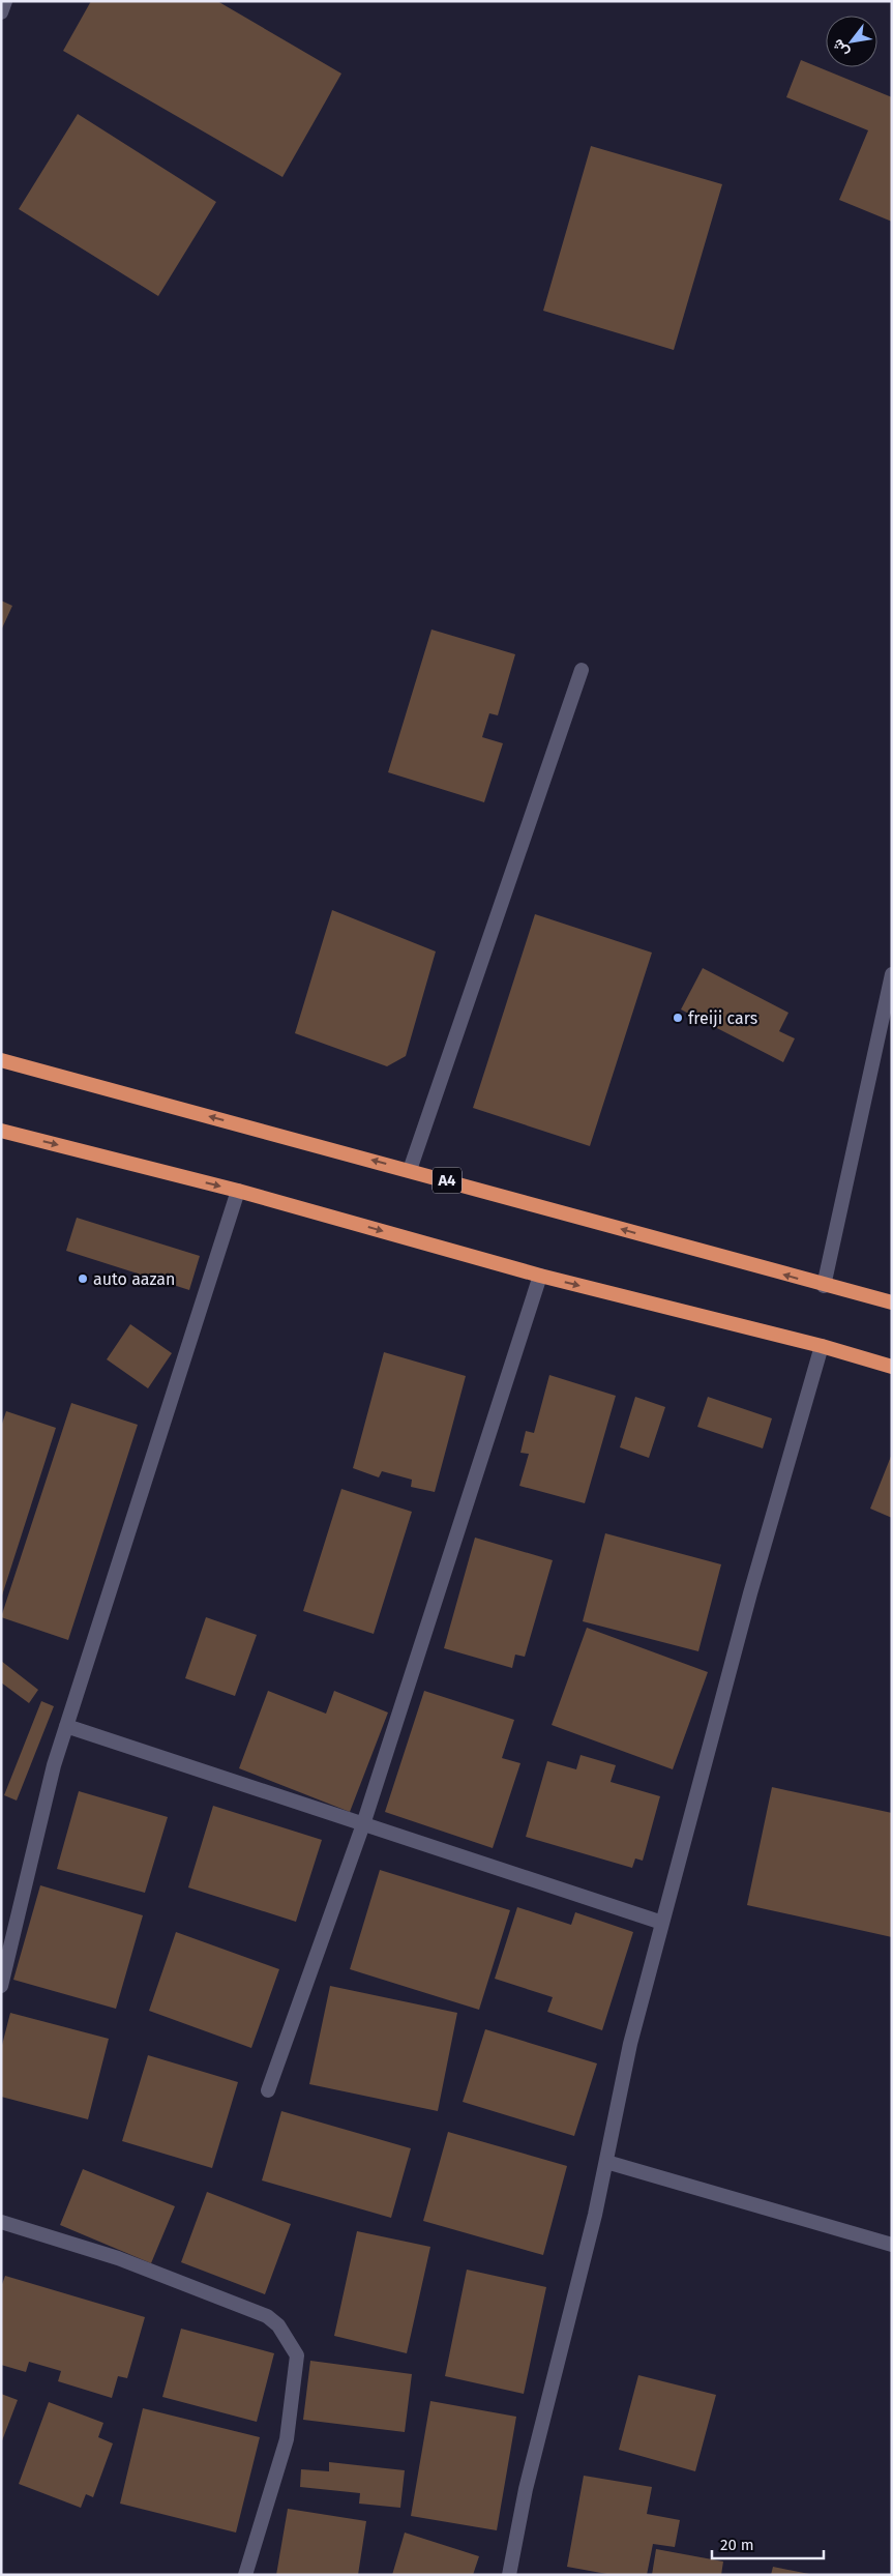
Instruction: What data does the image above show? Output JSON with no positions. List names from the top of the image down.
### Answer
{
  "streets": {
    "highway": ["A4"]
  },
  "places": ["freiji cars", "auto aazan"],
  "scale_bar": "20 m",
  "north": "bottom left"
}
